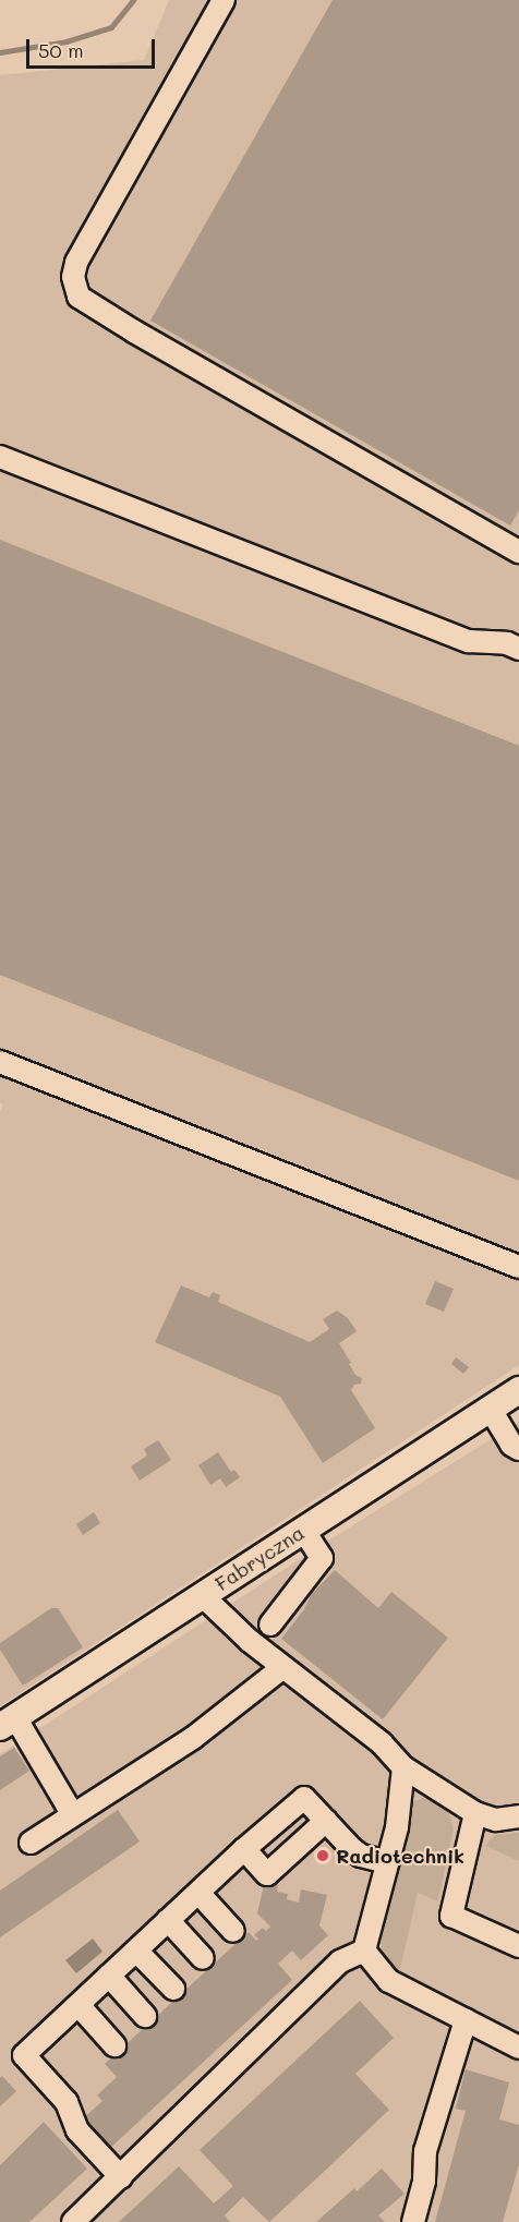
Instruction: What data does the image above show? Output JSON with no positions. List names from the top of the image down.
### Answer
{
  "streets": {
    "main road": ["Fabryczna"]
  },
  "places": ["Radiotechnik"],
  "scale_bar": "50 m"
}
